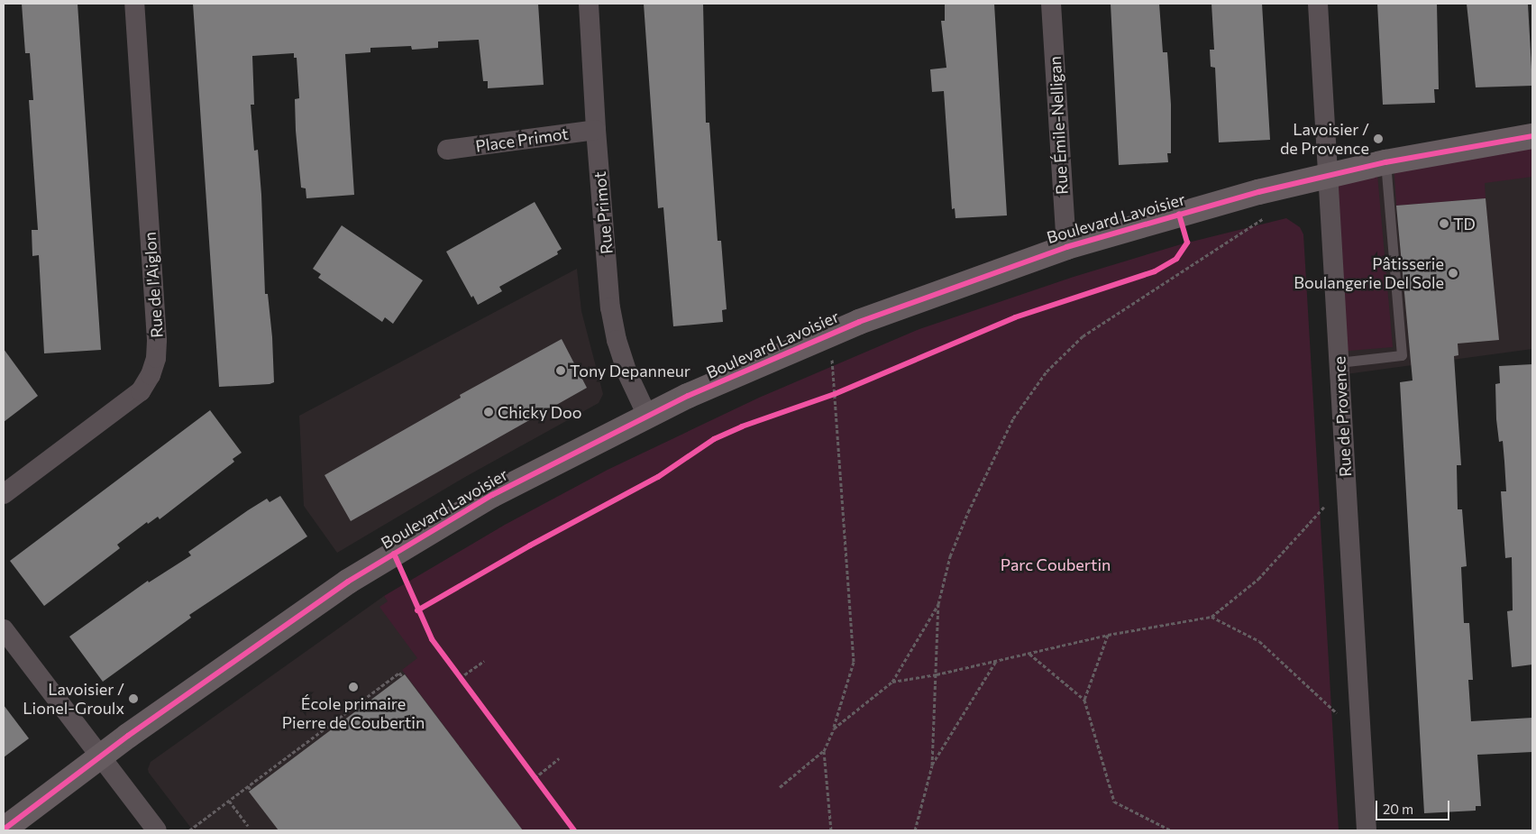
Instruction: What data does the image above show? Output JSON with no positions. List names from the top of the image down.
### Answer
{
  "streets": {
    "street": [
      "Rue Émile-Nelligan",
      "Place Primot",
      "Rue Primot",
      "Boulevard Lavoisier",
      "Rue de l'Aiglon",
      "Rue de Provence"
    ]
  },
  "crossings": [
    ["Rue Émile-Nelligan", "Boulevard Lavoisier"],
    ["Place Primot", "Rue Primot"],
    ["Rue Primot", "Boulevard Lavoisier"],
    ["Boulevard Lavoisier", "Rue de Provence"]
  ],
  "parks": ["Parc Coubertin"],
  "places": [
    "Lavoisier / de Provence",
    "TD",
    "Pâtisserie Boulangerie Del Sole",
    "Tony Depanneur",
    "Chicky Doo",
    "École primaire Pierre de Coubertin",
    "Lavoisier / Lionel-Groulx"
  ],
  "scale_bar": "20 m"
}
